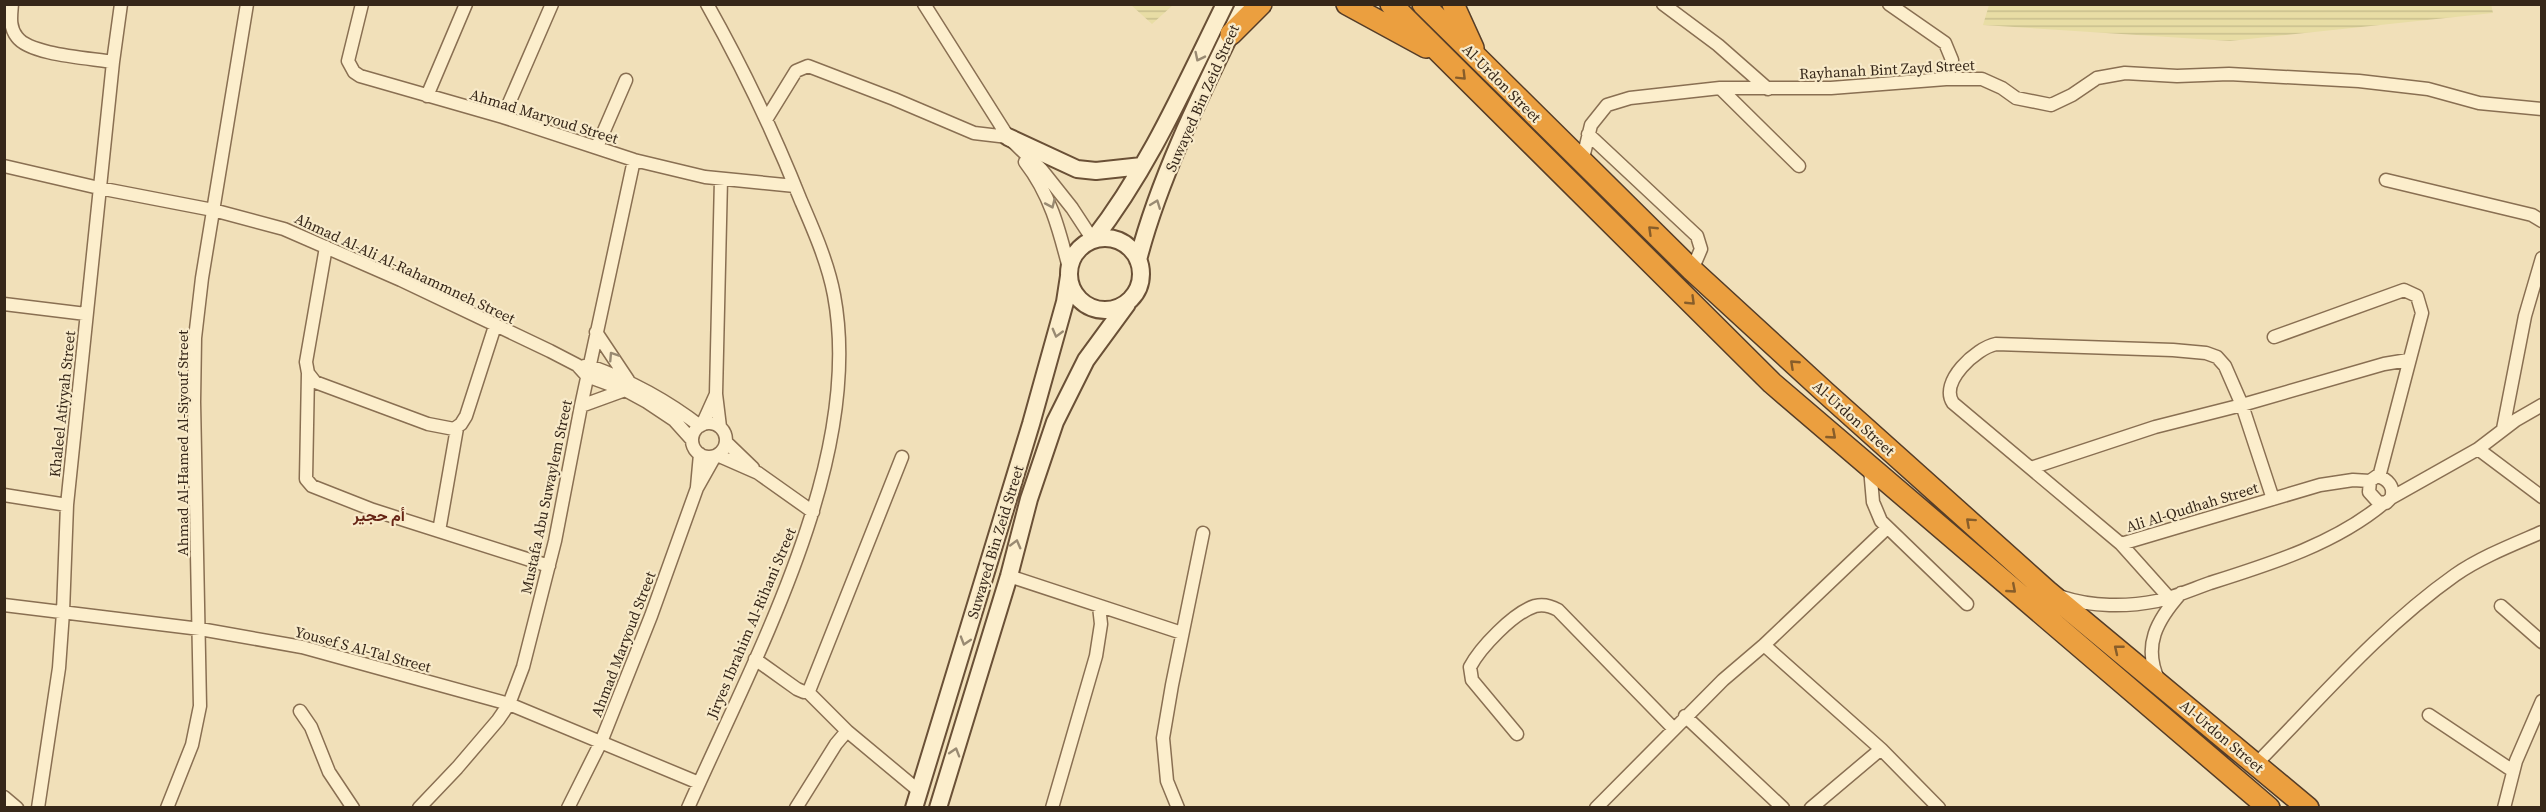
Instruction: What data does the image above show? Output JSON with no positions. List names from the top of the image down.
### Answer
{
  "streets": {
    "highway": ["Al-Urdon Street"],
    "main road": ["Suwayed Bin Zeid Street"],
    "street": [
      "Rayhanah Bint Zayd Street",
      "Ahmad Maryoud Street",
      "Ahmad Al-Ali Al-Rahammneh Street",
      "Khaleel Atiyyah Street",
      "Ahmad Al-Hamed Al-Siyouf Street",
      "Mustafa Abu Suwaylem Street",
      "Ali Al-Qudhah Street",
      "Jiryes Ibrahim Al-Rihani Street",
      "Yousef S Al-Tal Street"
    ]
  },
  "crossings": [
    ["Rayhanah Bint Zayd Street", "Al-Urdon Street"],
    ["Ahmad Maryoud Street", "Ahmad Al-Ali Al-Rahammneh Street"],
    ["Ahmad Maryoud Street", "Mustafa Abu Suwaylem Street"],
    ["Ahmad Maryoud Street", "Jiryes Ibrahim Al-Rihani Street"],
    ["Ahmad Maryoud Street", "Yousef S Al-Tal Street"],
    ["Ahmad Al-Ali Al-Rahammneh Street", "Khaleel Atiyyah Street"],
    ["Ahmad Al-Ali Al-Rahammneh Street", "Ahmad Al-Hamed Al-Siyouf Street"],
    ["Ahmad Al-Ali Al-Rahammneh Street", "Mustafa Abu Suwaylem Street"],
    ["Khaleel Atiyyah Street", "Yousef S Al-Tal Street"],
    ["Ahmad Al-Hamed Al-Siyouf Street", "Yousef S Al-Tal Street"],
    ["Mustafa Abu Suwaylem Street", "Yousef S Al-Tal Street"],
    ["Jiryes Ibrahim Al-Rihani Street", "Yousef S Al-Tal Street"]
  ],
  "districts": ["أم حجير"]
}
